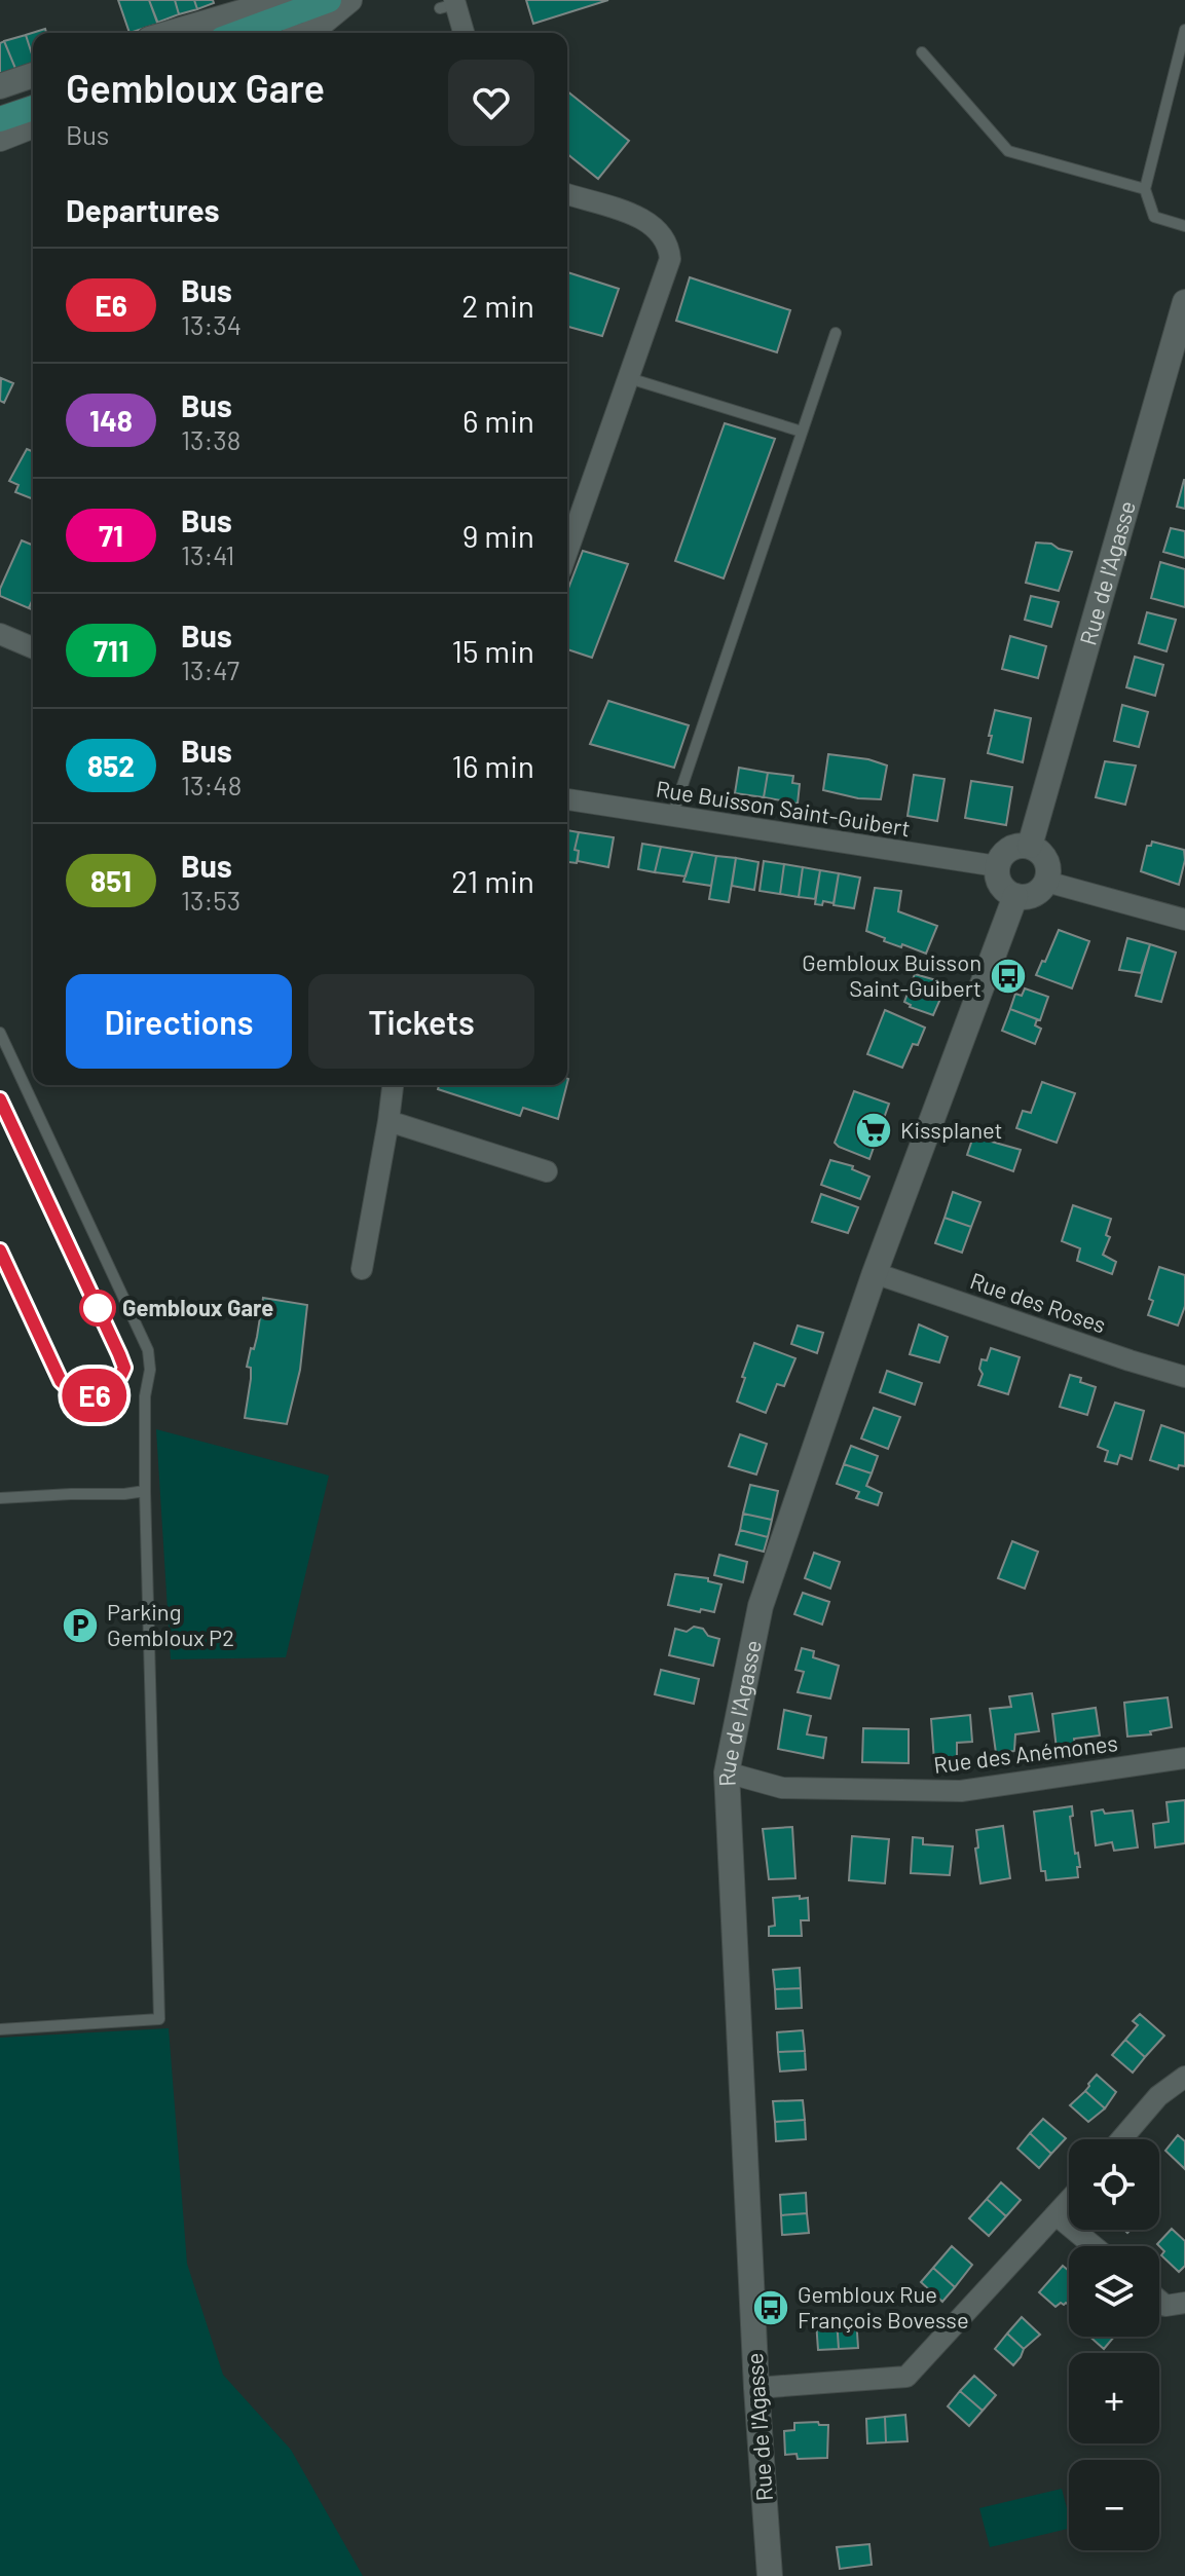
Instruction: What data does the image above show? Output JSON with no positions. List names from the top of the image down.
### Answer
{
  "streets": {
    "street": [
      "Rue de l'Agasse",
      "Rue Buisson Saint-Guibert",
      "Rue des Roses",
      "Rue des Anémones"
    ]
  },
  "crossings": [
    ["Rue de l'Agasse", "Rue Buisson Saint-Guibert"],
    ["Rue de l'Agasse", "Rue des Roses"],
    ["Rue de l'Agasse", "Rue des Anémones"]
  ],
  "places": {
    "bus stop": ["Gembloux Buisson Saint-Guibert", "Gembloux Rue François Bovesse"],
    "supermarket": ["Kissplanet"],
    "other": ["Gembloux Gare"],
    "parking": ["Parking Gembloux P2"]
  },
  "lines": ["bus line E6"],
  "page": {
    "on_map": "E6",
    "heading": [
      ["Gembloux Gare", "Bus"],
      "Departures"
    ],
    "list": [
      {
        "mark": "E6",
        "name": "Bus",
        "note": "13:34",
        "value": "2 min"
      },
      {
        "mark": "148",
        "name": "Bus",
        "note": "13:38",
        "value": "6 min"
      },
      {
        "mark": "71",
        "name": "Bus",
        "note": "13:41",
        "value": "9 min"
      },
      {
        "mark": "711",
        "name": "Bus",
        "note": "13:47",
        "value": "15 min"
      },
      {
        "mark": "852",
        "name": "Bus",
        "note": "13:48",
        "value": "16 min"
      },
      {
        "mark": "851",
        "name": "Bus",
        "note": "13:53",
        "value": "21 min"
      }
    ],
    "buttons": ["Directions", "Tickets"],
    "map_buttons": ["+", "−"]
  }
}
